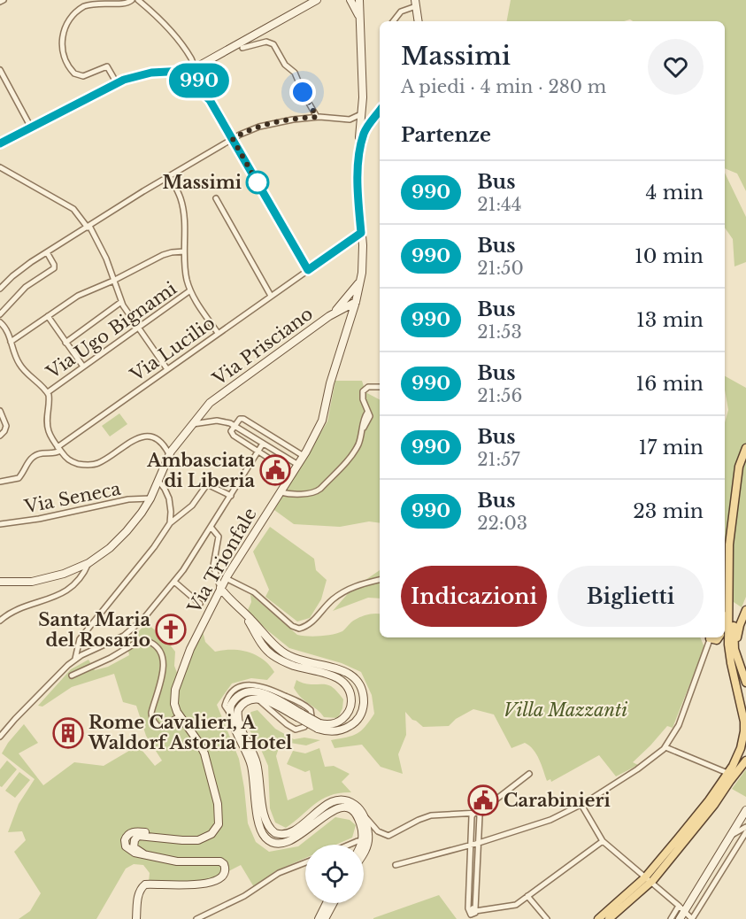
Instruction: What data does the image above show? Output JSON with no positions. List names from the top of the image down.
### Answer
{
  "streets": {
    "main road": ["Via Prisciano", "Via Trionfale"],
    "street": ["Via Ugo Bignami", "Via Lucilio", "Via Seneca"]
  },
  "crossings": [
    ["Via Prisciano", "Via Seneca"],
    ["Via Prisciano", "Via Trionfale"],
    ["Via Lucilio", "Via Trionfale"]
  ],
  "parks": ["Villa Mazzanti"],
  "places": {
    "other": ["Massimi"],
    "public building": ["Ambasciata di Liberia", "Carabinieri"],
    "church": ["Santa Maria del Rosario"],
    "building": ["Rome Cavalieri, A Waldorf Astoria Hotel"]
  },
  "lines": ["bus line 990"],
  "page": {
    "on_map": "990",
    "heading": [
      ["Massimi", "A piedi · 4 min · 280 m"],
      "Partenze"
    ],
    "list": [
      {
        "mark": "990",
        "name": "Bus",
        "note": "21:44",
        "value": "4 min"
      },
      {
        "mark": "990",
        "name": "Bus",
        "note": "21:50",
        "value": "10 min"
      },
      {
        "mark": "990",
        "name": "Bus",
        "note": "21:53",
        "value": "13 min"
      },
      {
        "mark": "990",
        "name": "Bus",
        "note": "21:56",
        "value": "16 min"
      },
      {
        "mark": "990",
        "name": "Bus",
        "note": "21:57",
        "value": "17 min"
      },
      {
        "mark": "990",
        "name": "Bus",
        "note": "22:03",
        "value": "23 min"
      }
    ],
    "buttons": ["Indicazioni", "Biglietti"]
  }
}
